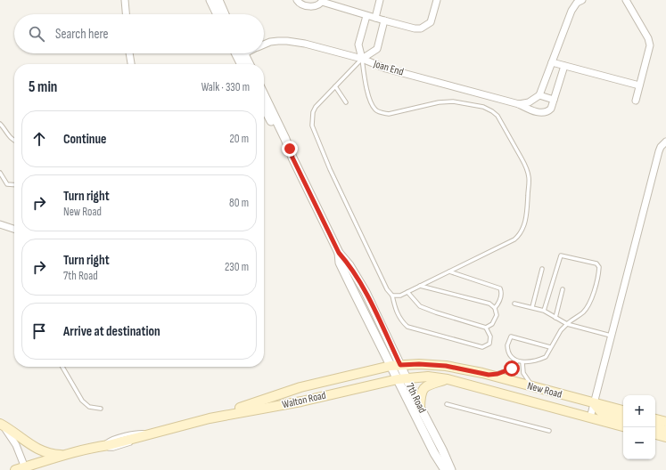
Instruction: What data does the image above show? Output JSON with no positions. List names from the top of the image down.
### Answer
{
  "streets": {
    "main road": ["New Road", "Walton Road"],
    "street": ["Joan End", "7th Road"]
  },
  "crossings": [
    ["New Road", "7th Road"],
    ["New Road", "Walton Road"],
    ["7th Road", "Walton Road"]
  ],
  "page": {
    "search": "Search here",
    "heading": ["5 min", "Walk · 330 m"],
    "list": [
      ["Continue", "20 m"],
      ["Turn right", "New Road", "80 m"],
      ["Turn right", "7th Road", "230 m"],
      "Arrive at destination"
    ],
    "map_buttons": ["+", "−"]
  }
}
